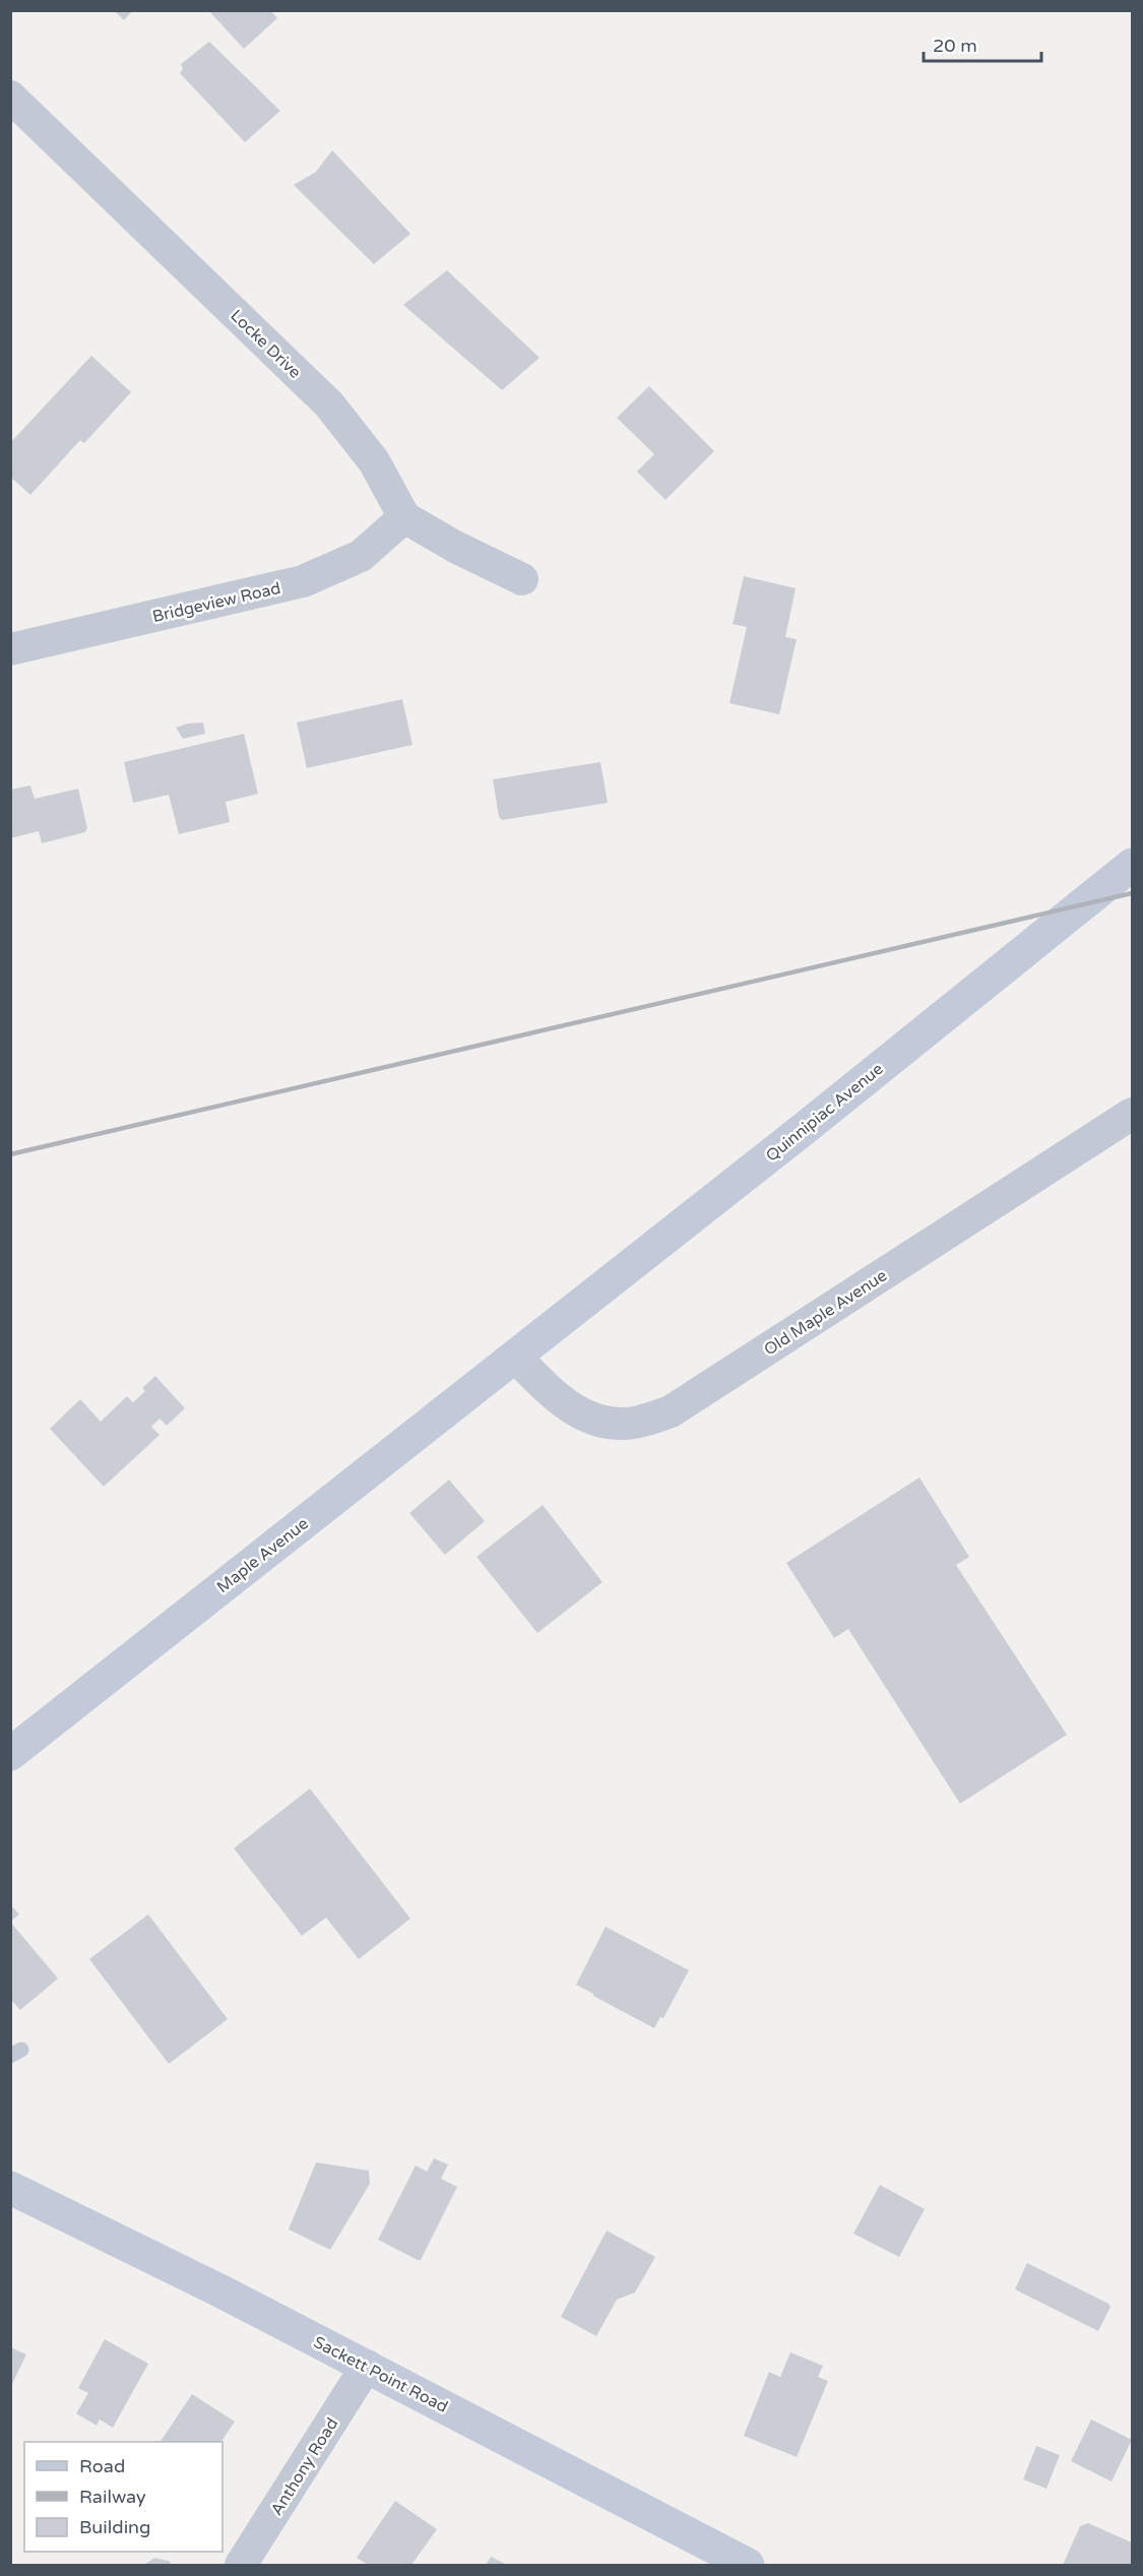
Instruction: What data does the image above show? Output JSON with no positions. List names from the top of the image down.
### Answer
{
  "streets": {
    "main road": ["Quinnipiac Avenue", "Maple Avenue", "Sackett Point Road"],
    "street": [
      "Locke Drive",
      "Bridgeview Road",
      "Old Maple Avenue",
      "Anthony Road"
    ]
  },
  "crossings": [
    ["Locke Drive", "Bridgeview Road"],
    ["Quinnipiac Avenue", "Old Maple Avenue"],
    ["Quinnipiac Avenue", "Maple Avenue"],
    ["Old Maple Avenue", "Maple Avenue"],
    ["Sackett Point Road", "Anthony Road"]
  ],
  "legend": ["Road", "Railway", "Building"],
  "scale_bar": "20 m"
}
